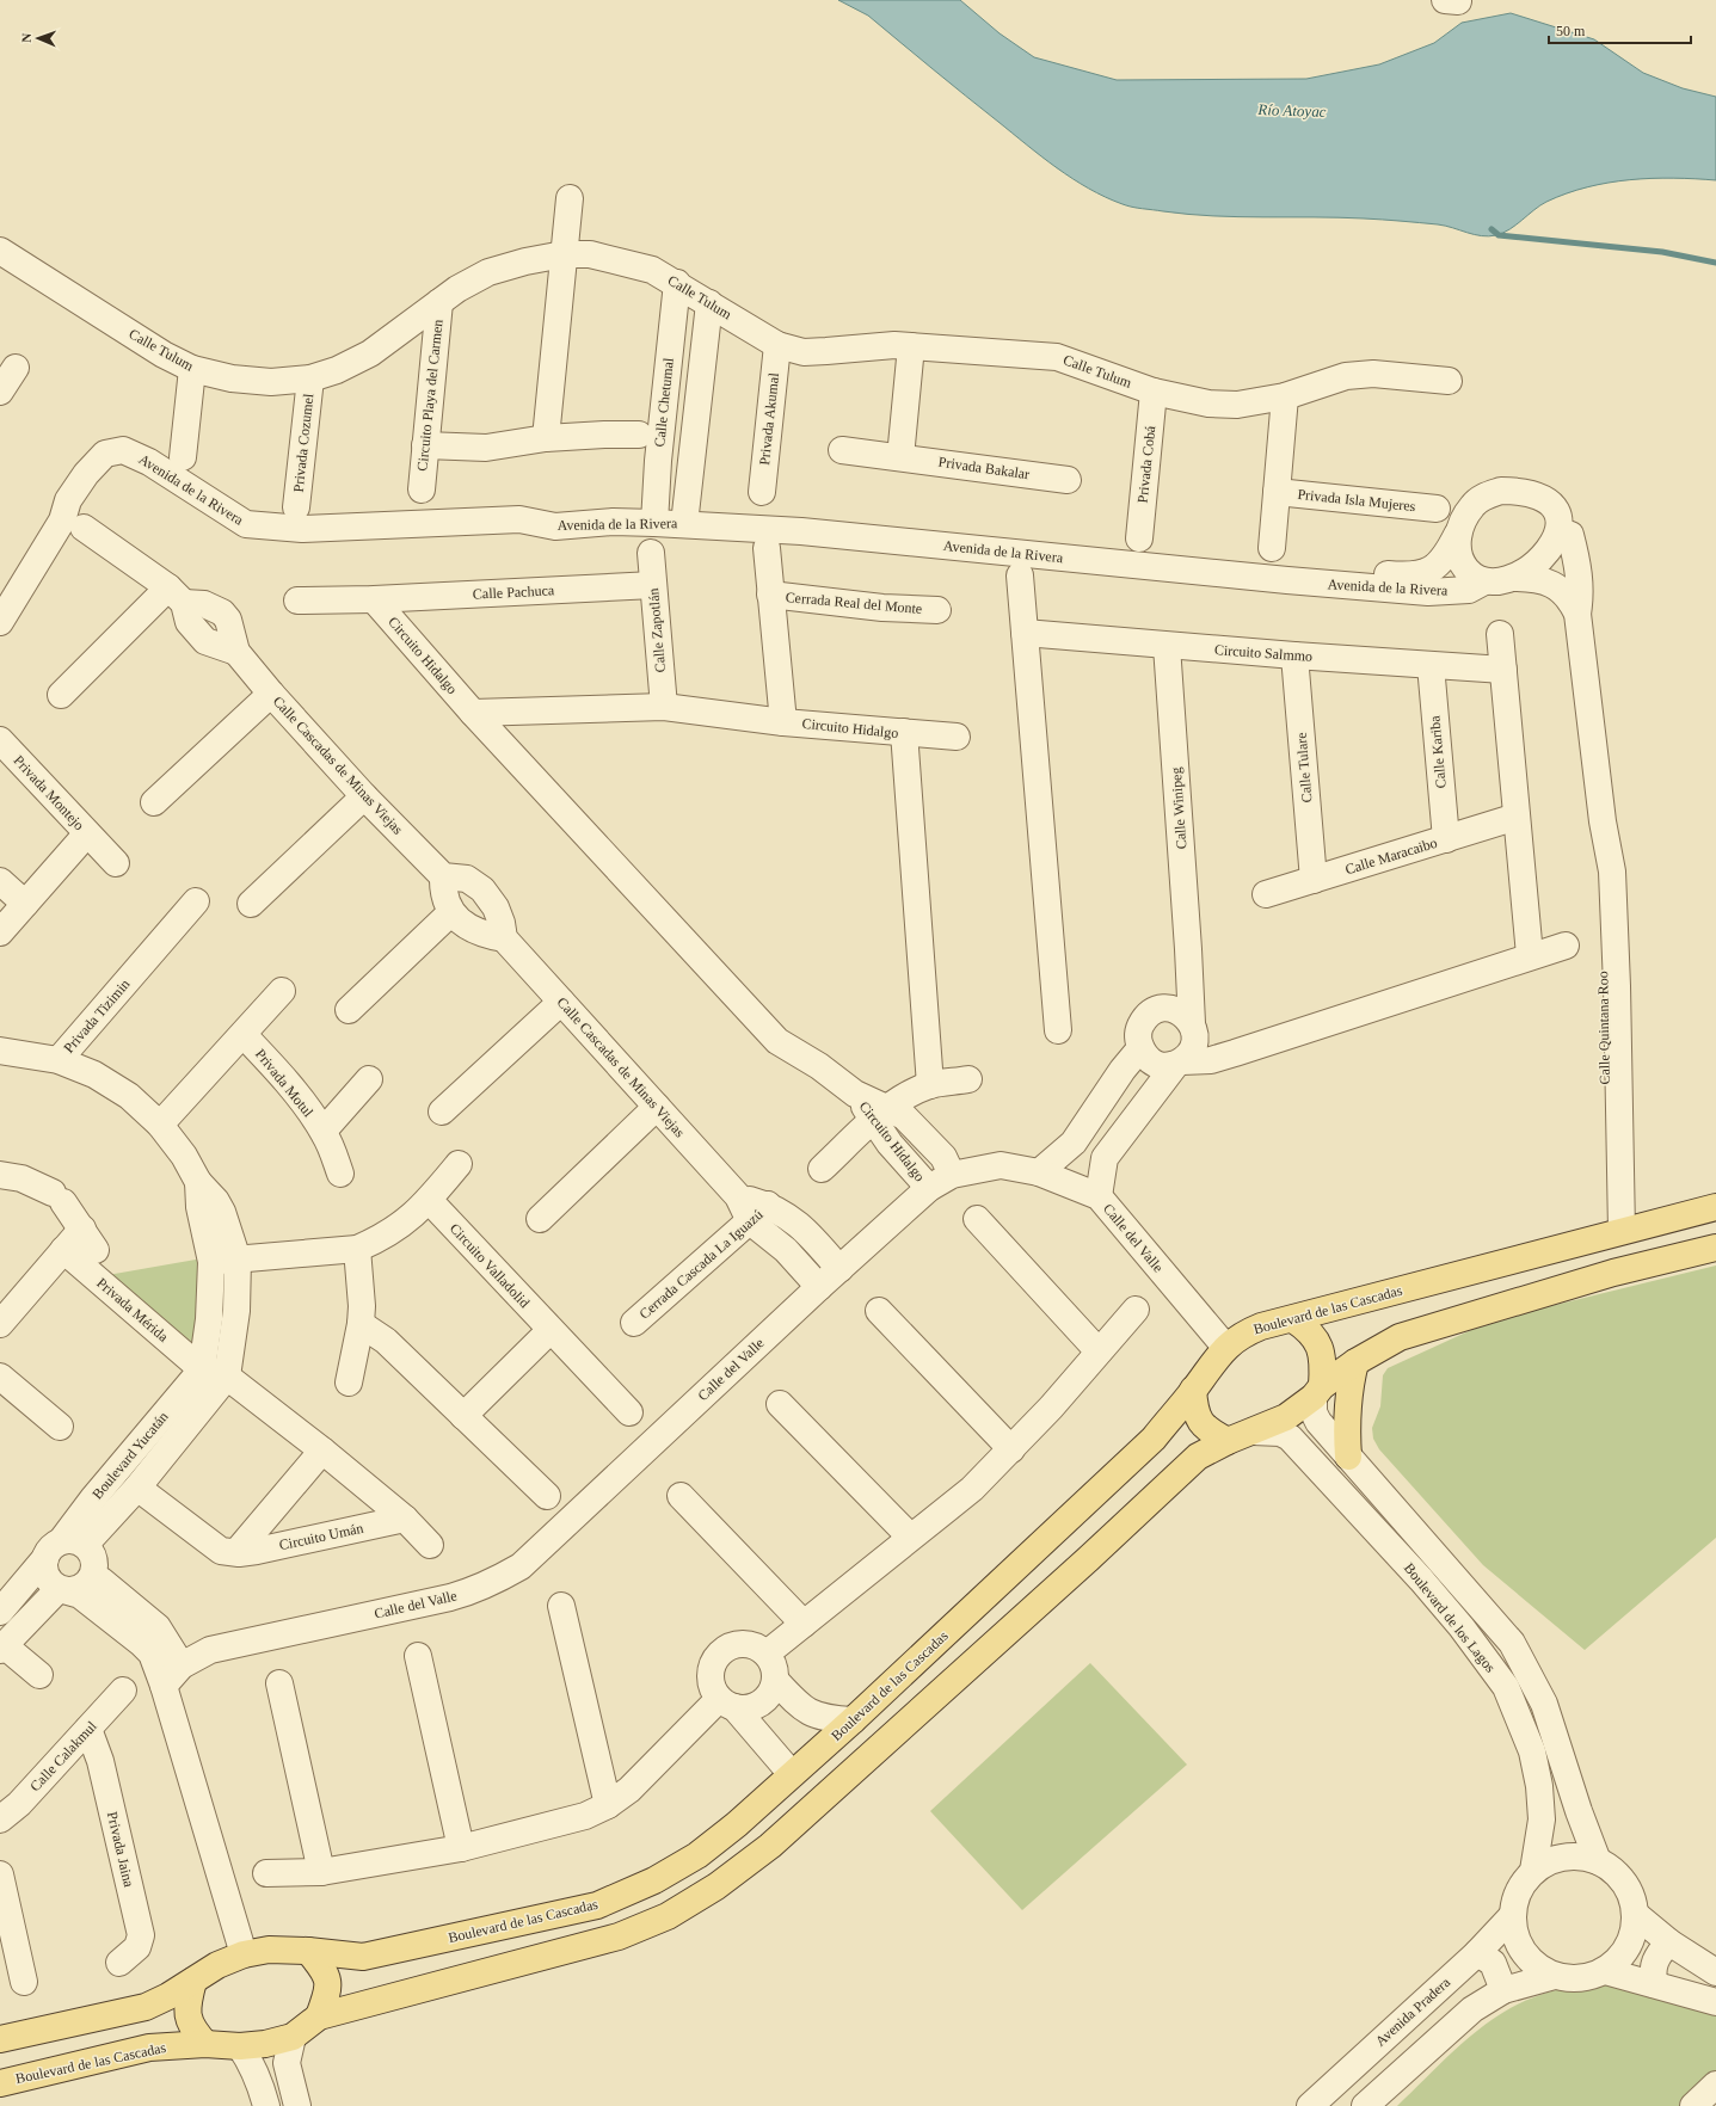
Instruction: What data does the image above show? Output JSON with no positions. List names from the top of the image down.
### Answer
{
  "streets": {
    "main road": ["Boulevard de las Cascadas"],
    "street": [
      "Calle Tulum",
      "Circuito Playa del Carmen",
      "Calle Chetumal",
      "Privada Akumal",
      "Privada Cozumel",
      "Privada Cobá",
      "Privada Bakalar",
      "Avenida de la Rivera",
      "Privada Isla Mujeres",
      "Calle Pachuca",
      "Cerrada Real del Monte",
      "Calle Zapotlán",
      "Circuito Salmmo",
      "Circuito Hidalgo",
      "Calle Kariba",
      "Calle Cascadas de Minas Viejas",
      "Calle Tulare",
      "Privada Montejo",
      "Calle Winipeg",
      "Calle Maracaibo",
      "Privada Tizimin",
      "Calle Quintana Roo",
      "Privada Motul",
      "Calle del Valle",
      "Cerrada Cascada La Iguazú",
      "Circuito Valladolid",
      "Privada Mérida",
      "Boulevard Yucatán",
      "Circuito Umán",
      "Boulevard de los Lagos",
      "Calle Calakmul",
      "Privada Jaina",
      "Avenida Pradera"
    ]
  },
  "crossings": [
    ["Calle Tulum", "Circuito Playa del Carmen"],
    ["Calle Tulum", "Calle Chetumal"],
    ["Calle Tulum", "Privada Akumal"],
    ["Calle Tulum", "Privada Cozumel"],
    ["Calle Tulum", "Privada Cobá"],
    ["Calle Tulum", "Privada Isla Mujeres"],
    ["Calle Chetumal", "Avenida de la Rivera"],
    ["Privada Cozumel", "Avenida de la Rivera"],
    ["Avenida de la Rivera", "Calle Quintana Roo"],
    ["Calle Pachuca", "Calle Zapotlán"],
    ["Calle Pachuca", "Circuito Hidalgo"],
    ["Cerrada Real del Monte", "Circuito Hidalgo"],
    ["Calle Zapotlán", "Circuito Hidalgo"],
    ["Circuito Salmmo", "Calle Kariba"],
    ["Circuito Salmmo", "Calle Tulare"],
    ["Circuito Salmmo", "Calle Winipeg"],
    ["Circuito Hidalgo", "Calle del Valle"],
    ["Calle Kariba", "Calle Maracaibo"],
    ["Calle Cascadas de Minas Viejas", "Calle del Valle"],
    ["Calle Cascadas de Minas Viejas", "Cerrada Cascada La Iguazú"],
    ["Calle Tulare", "Calle Maracaibo"],
    ["Privada Tizimin", "Privada Motul"],
    ["Calle Quintana Roo", "Boulevard de las Cascadas"],
    ["Calle del Valle", "Boulevard de las Cascadas"],
    ["Calle del Valle", "Boulevard de los Lagos"],
    ["Privada Mérida", "Boulevard Yucatán"],
    ["Boulevard de las Cascadas", "Boulevard de los Lagos"],
    ["Boulevard Yucatán", "Circuito Umán"],
    ["Boulevard de los Lagos", "Avenida Pradera"],
    ["Calle Calakmul", "Privada Jaina"]
  ],
  "water": ["Río Atoyac"],
  "scale_bar": "50 m",
  "north": "left"
}
